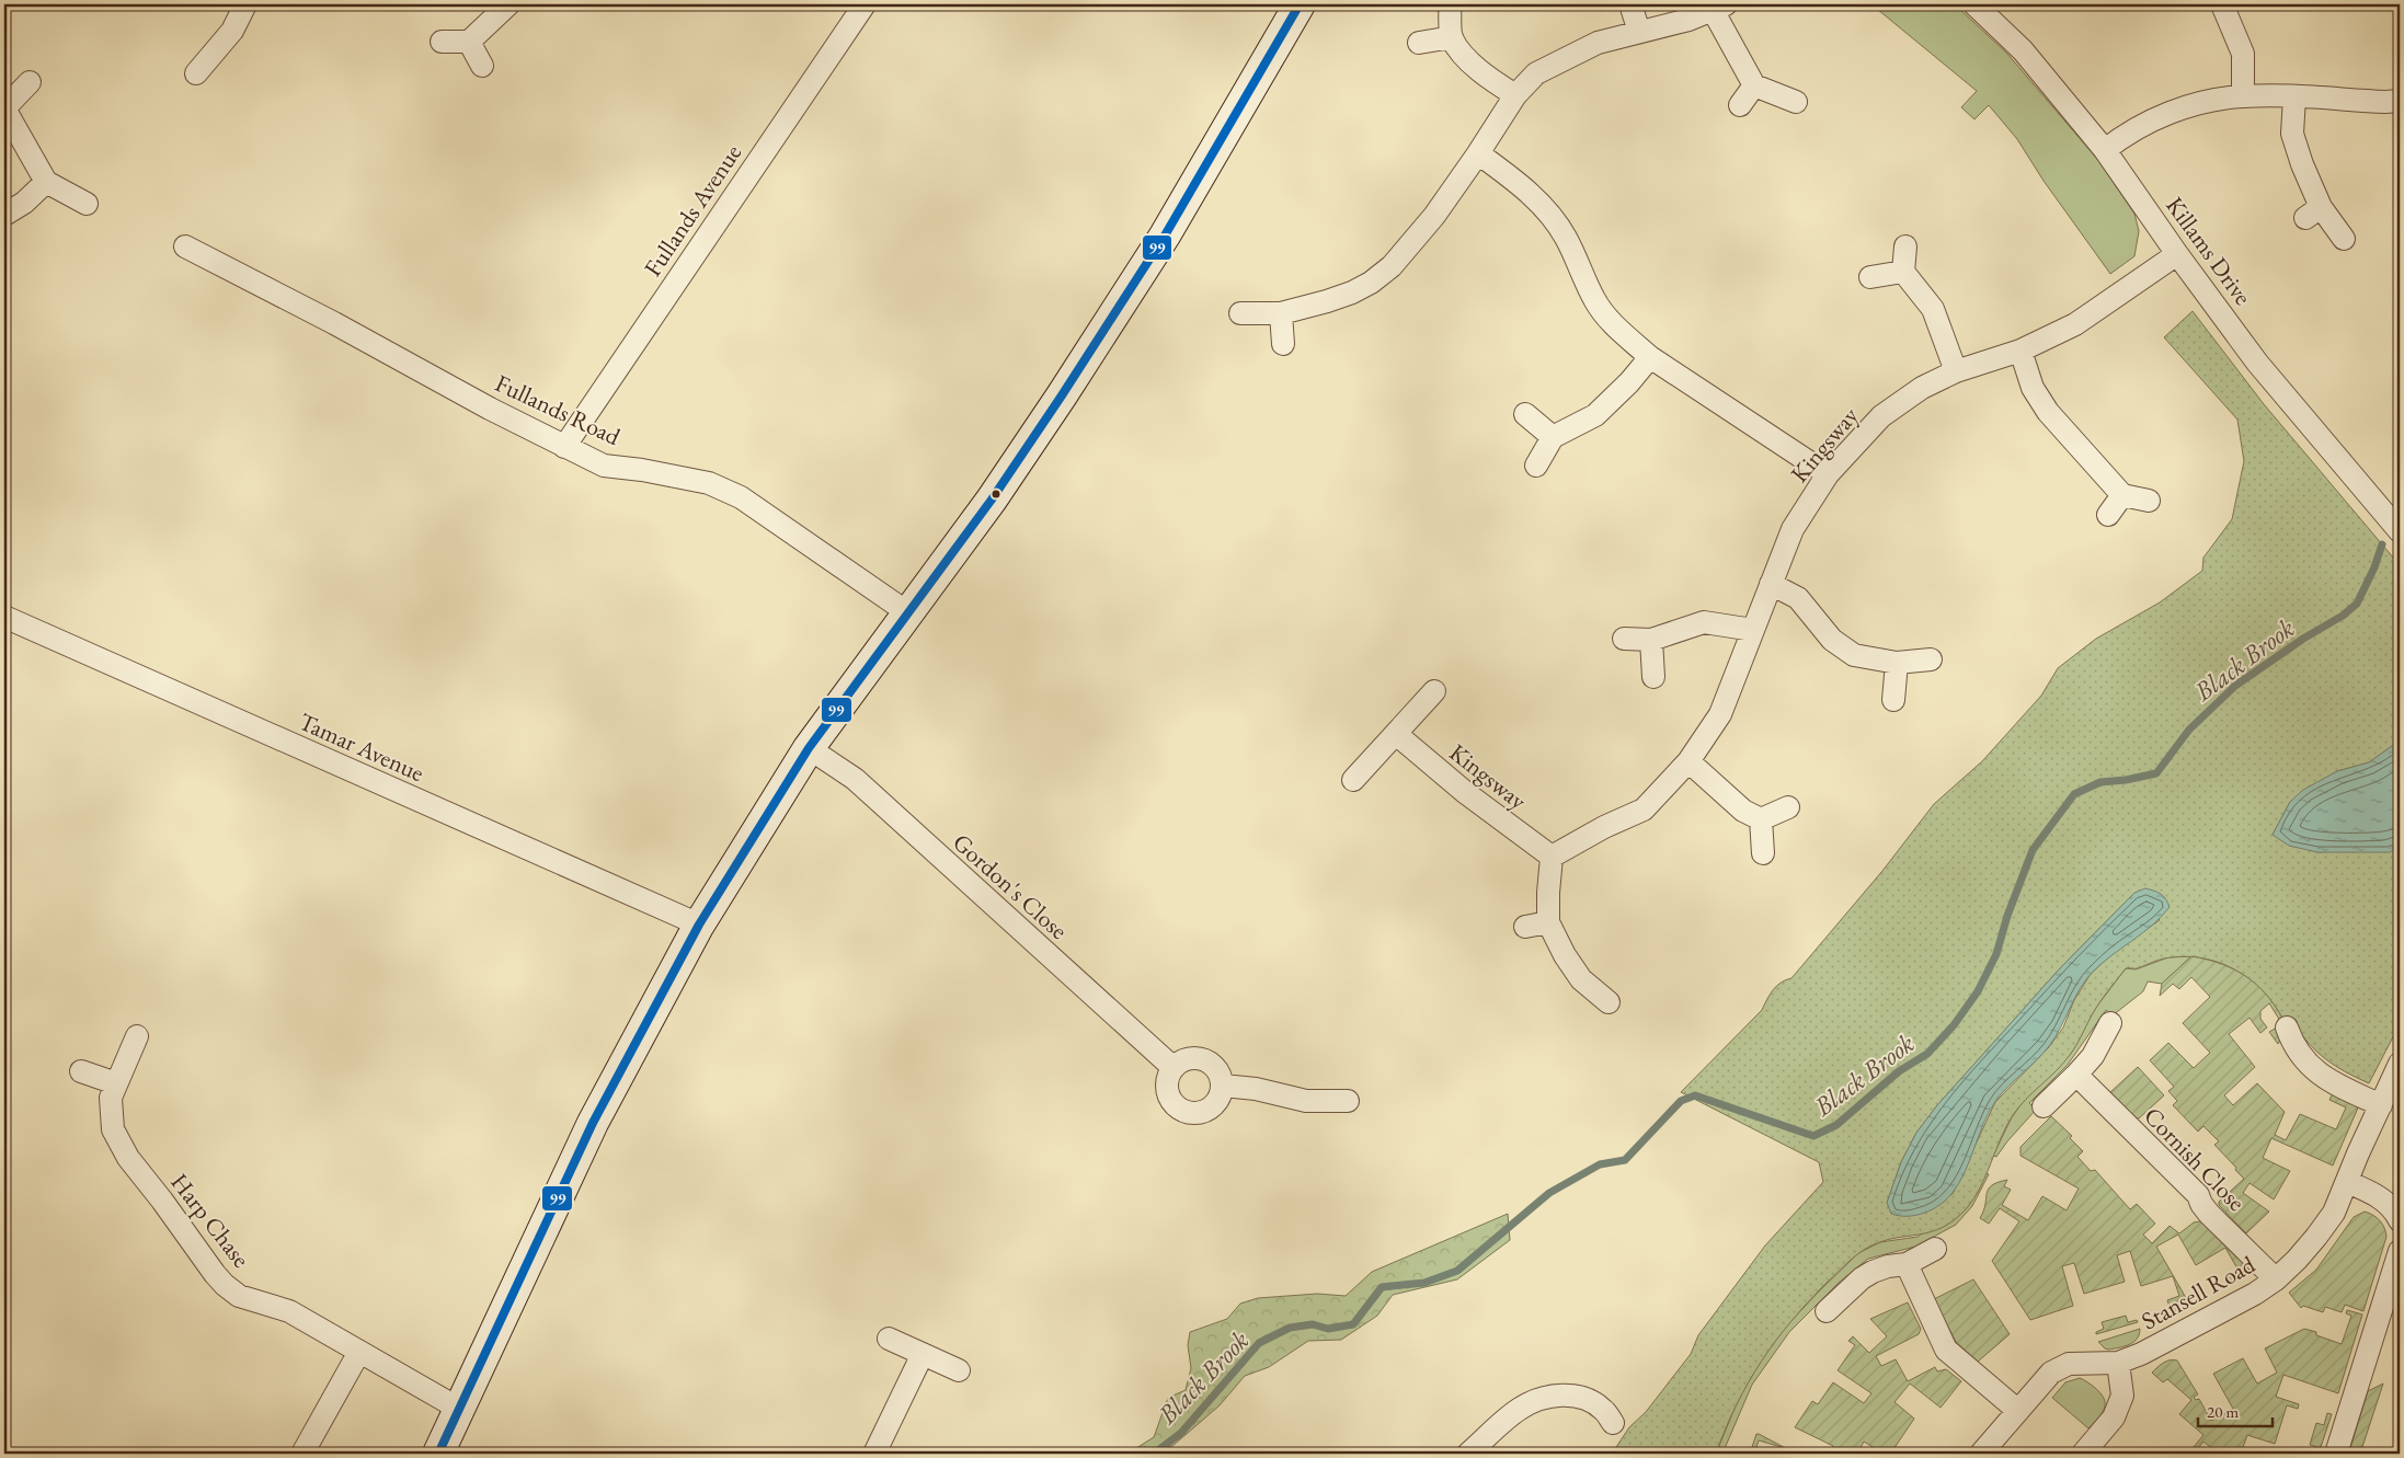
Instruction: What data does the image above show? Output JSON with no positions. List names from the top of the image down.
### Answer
{
  "streets": {
    "street": [
      "Fullands Avenue",
      "Killams Drive",
      "Fullands Road",
      "Kingsway",
      "Tamar Avenue",
      "Gordon's Close",
      "Cornish Close",
      "Harp Chase",
      "Stansell Road"
    ]
  },
  "crossings": [
    ["Fullands Avenue", "Fullands Road"],
    ["Killams Drive", "Kingsway"],
    ["Cornish Close", "Stansell Road"]
  ],
  "water": ["Black Brook"],
  "lines": ["transit line 99"],
  "scale_bar": "20 m"
}
